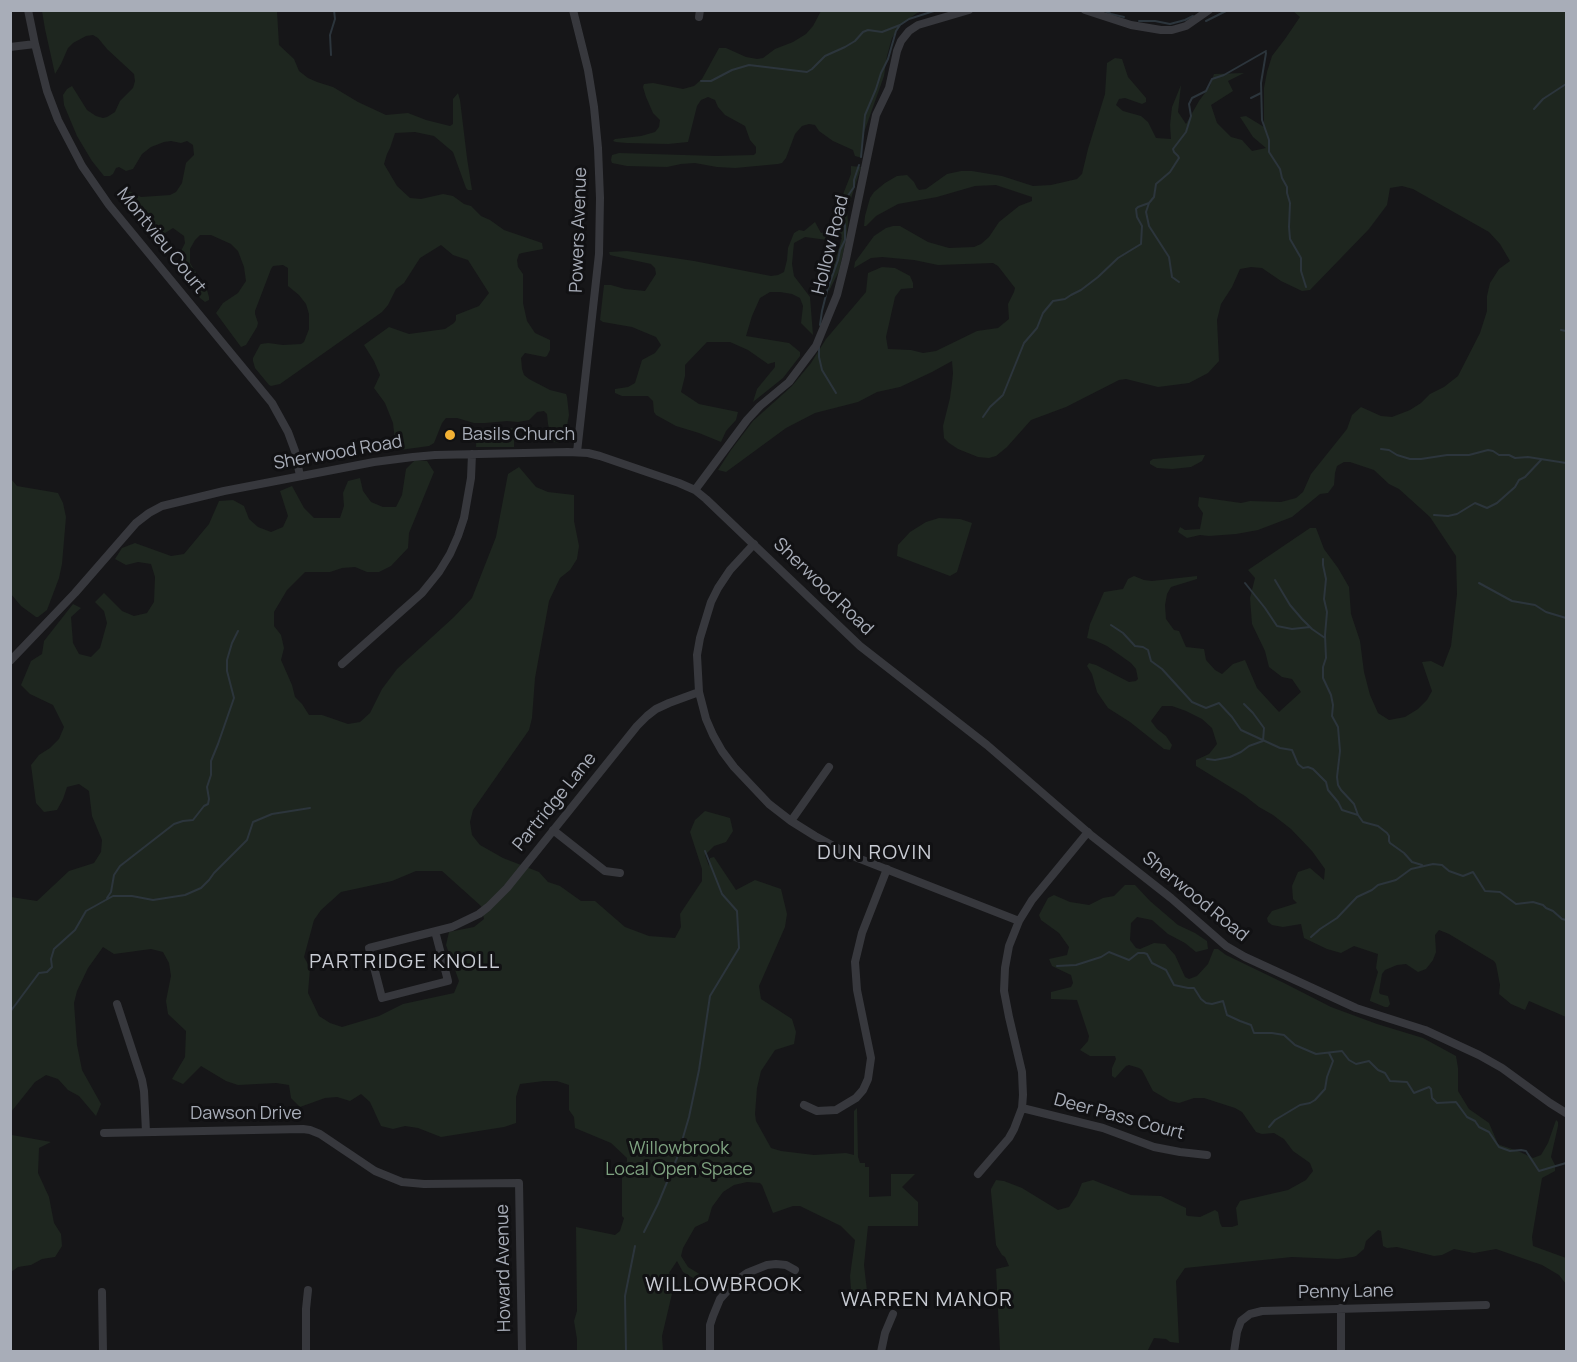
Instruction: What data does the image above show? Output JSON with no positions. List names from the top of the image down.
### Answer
{
  "streets": {
    "street": [
      "Powers Avenue",
      "Montvieu Court",
      "Hollow Road",
      "Sherwood Road",
      "Partridge Lane",
      "Dawson Drive",
      "Deer Pass Court",
      "Howard Avenue",
      "Penny Lane"
    ]
  },
  "crossings": [
    ["Powers Avenue", "Sherwood Road"],
    ["Montvieu Court", "Sherwood Road"],
    ["Hollow Road", "Sherwood Road"],
    ["Dawson Drive", "Howard Avenue"]
  ],
  "districts": [
    "DUN ROVIN",
    "PARTRIDGE KNOLL",
    "WILLOWBROOK",
    "WARREN MANOR"
  ],
  "parks": ["Willowbrook Local Open Space"],
  "places": ["Basils Church"]
}
